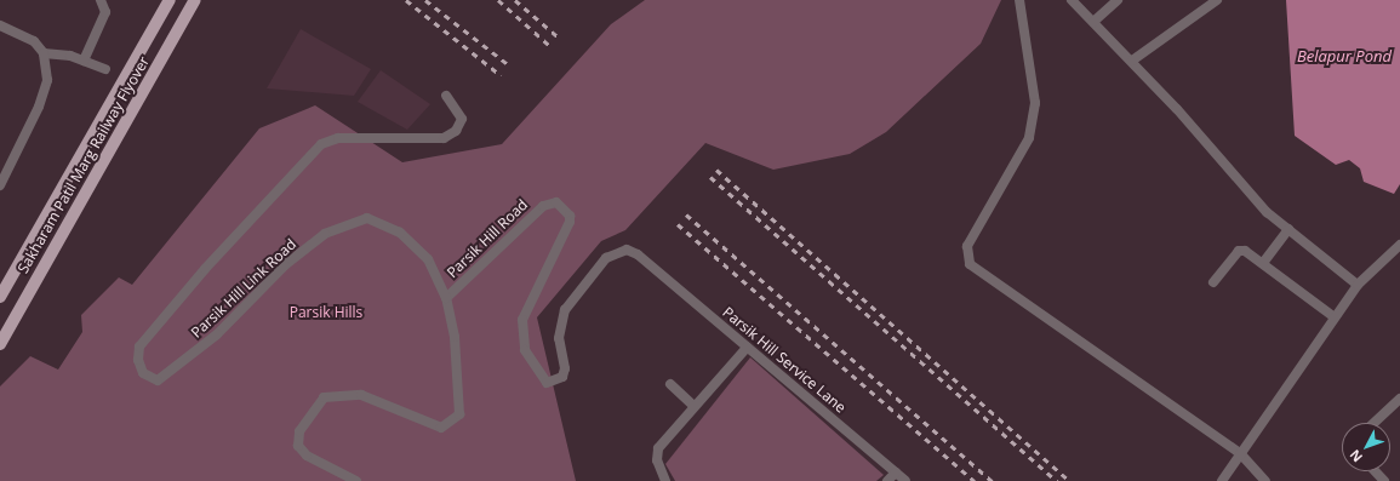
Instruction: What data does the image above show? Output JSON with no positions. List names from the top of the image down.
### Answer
{
  "streets": {
    "main road": ["Sakharam Patil Marg Railway Flyover"],
    "street": ["Parsik Hill Road", "Parsik Hill Link Road", "Parsik Hill Service Lane"]
  },
  "crossings": [
    ["Parsik Hill Road", "Parsik Hill Link Road"],
    ["Parsik Hill Road", "Parsik Hill Service Lane"]
  ],
  "water": ["Belapur Pond"],
  "parks": ["Parsik Hills"],
  "north": "bottom left"
}
